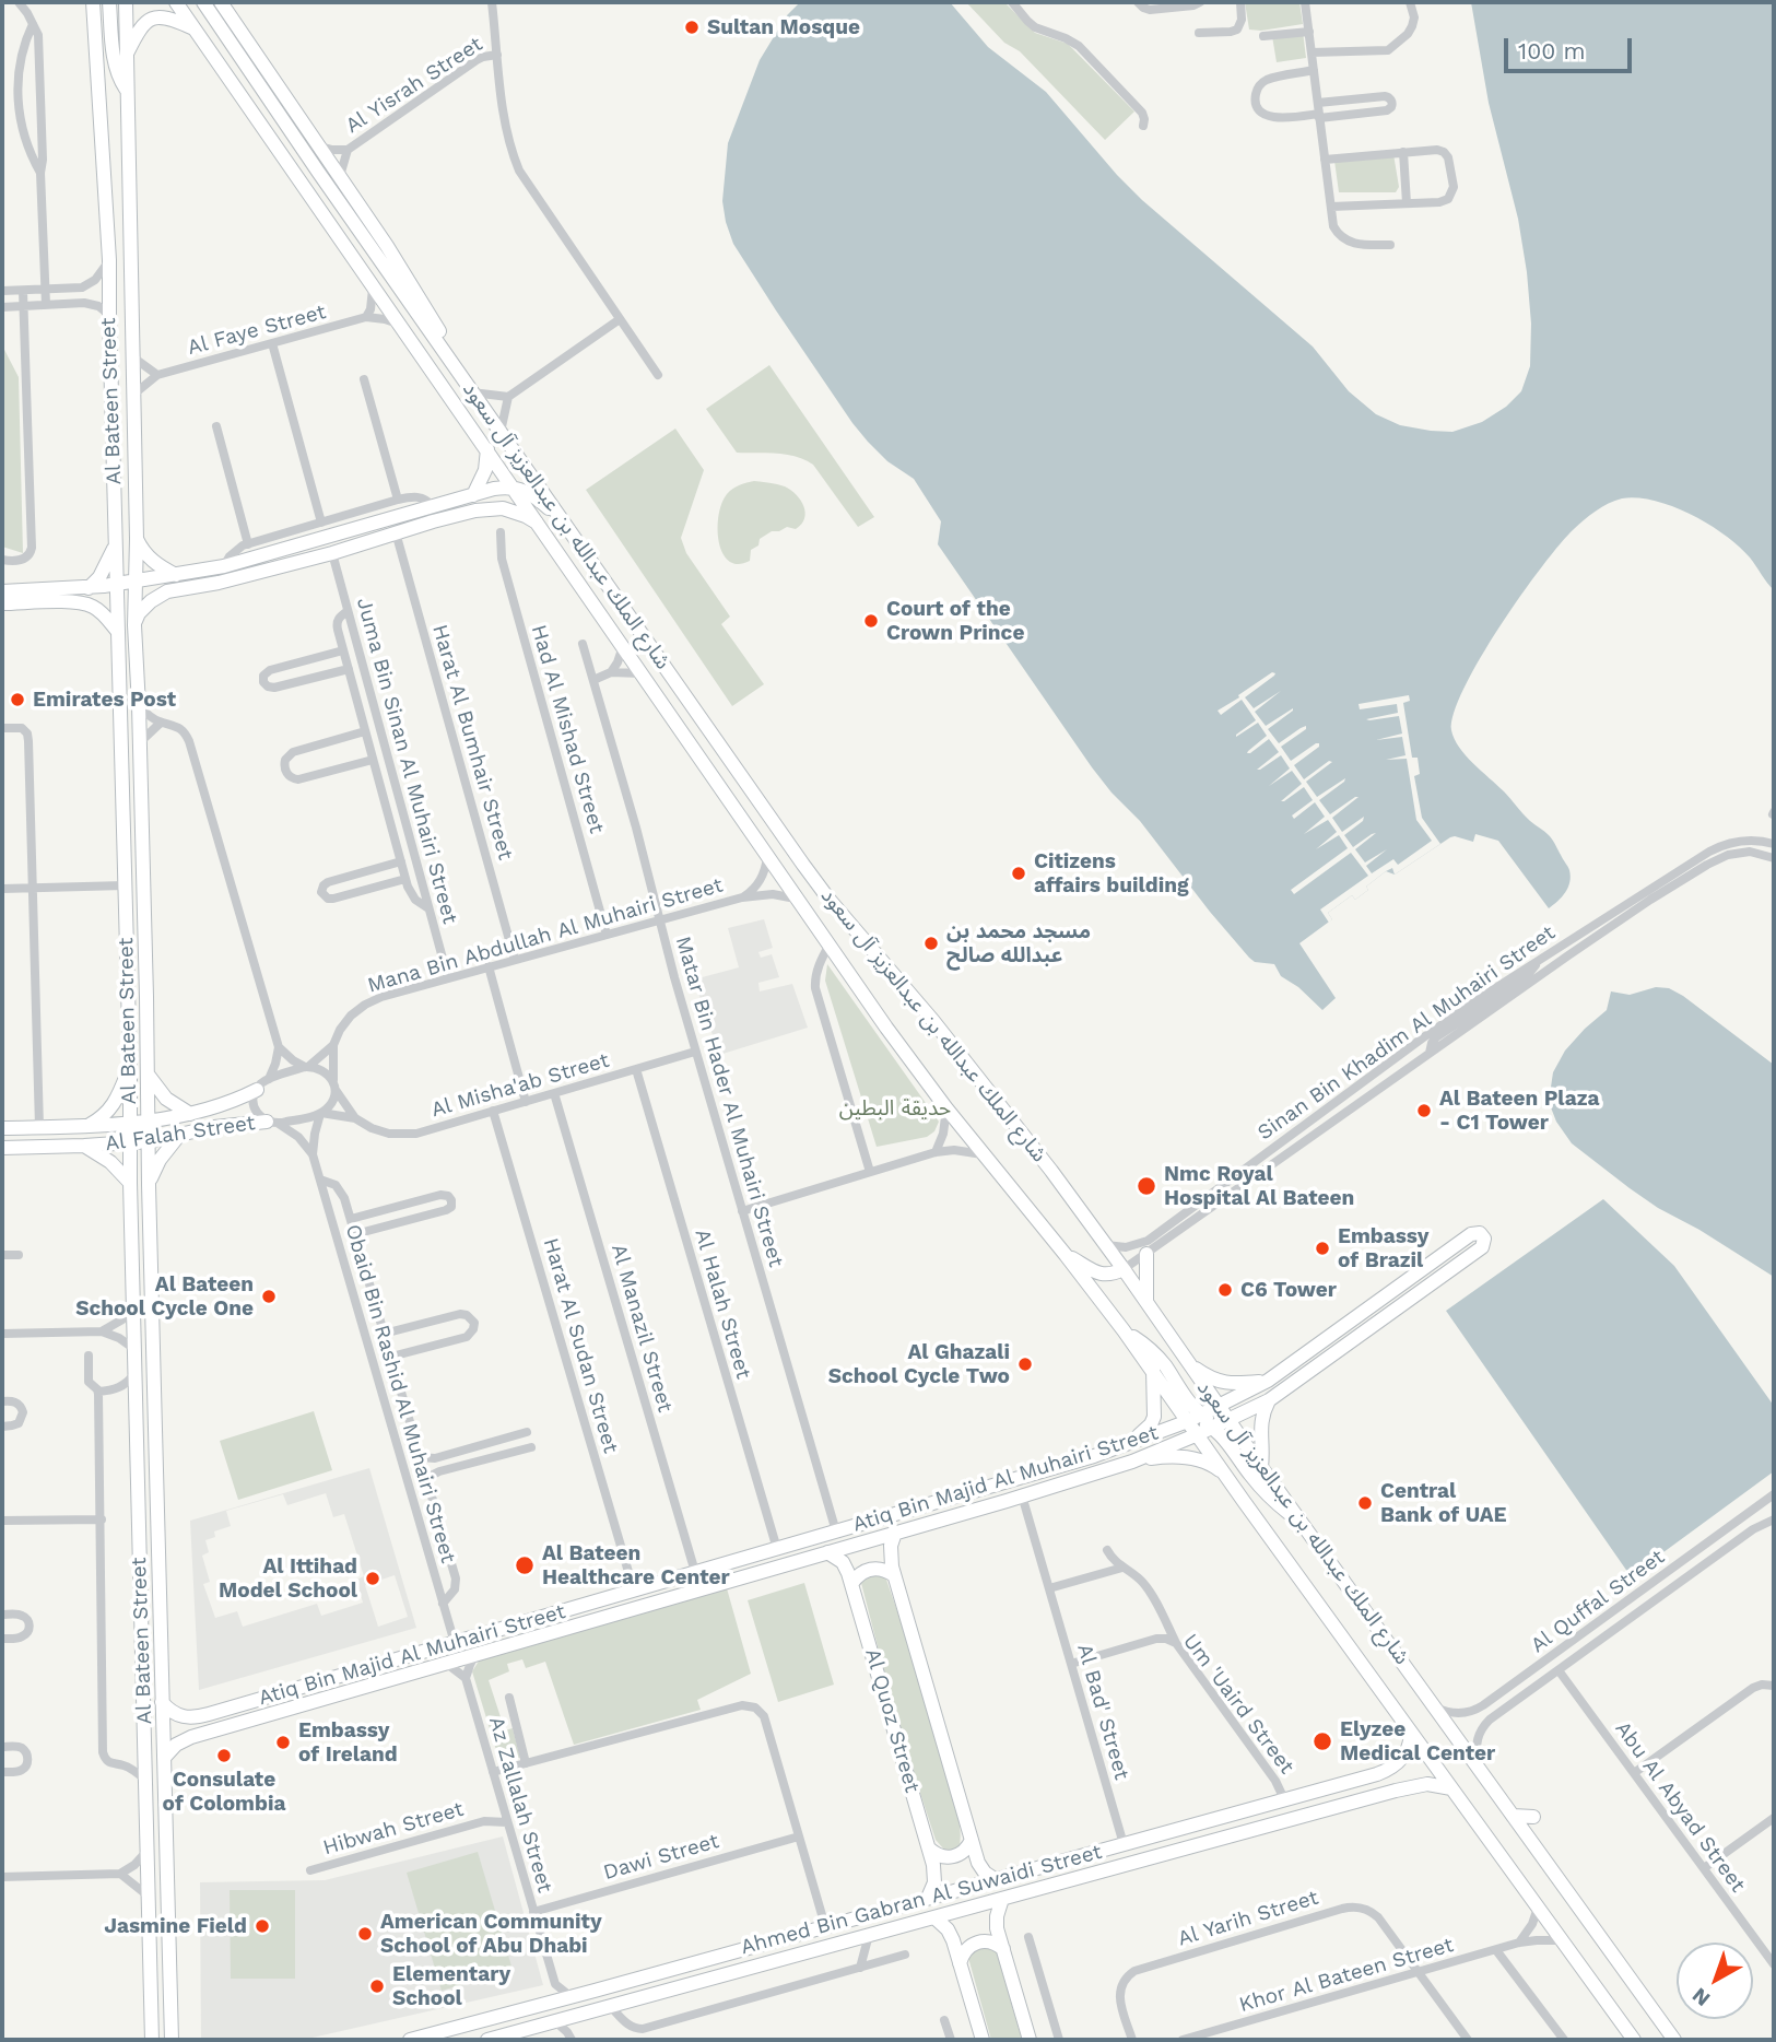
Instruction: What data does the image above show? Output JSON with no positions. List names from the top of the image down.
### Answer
{
  "streets": {
    "main road": [
      "Al Bateen Street",
      "شارع الملك عبدالله بن عبدالعزيز آل سعود",
      "Al Falah Street",
      "Atiq Bin Majid Al Muhairi Street",
      "Al Quoz Street",
      "Ahmed Bin Gabran Al Suwaidi Street"
    ],
    "street": [
      "Al Yisrah Street",
      "Al Faye Street",
      "Had Al Mishad Street",
      "Harat Al Bumhair Street",
      "Juma Bin Sinan Al Muhairi Street",
      "Mana Bin Abdullah Al Muhairi Street",
      "Sinan Bin Khadim Al Muhairi Street",
      "Al Misha'ab Street",
      "Matar Bin Hader Al Muhairi Street",
      "Al Halah Street",
      "Al Manazil Street",
      "Harat Al Sudan Street",
      "Obaid Bin Rashid Al Muhairi Street",
      "Al Quffal Street",
      "Um 'Uaird Street",
      "Al Bad' Street",
      "Az Zallalah Street",
      "Abu Al Abyad Street",
      "Hibwah Street",
      "Dawi Street",
      "Al Yarih Street",
      "Khor Al Bateen Street"
    ]
  },
  "crossings": [
    ["Al Faye Street", "Al Bateen Street"],
    ["Al Faye Street", "شارع الملك عبدالله بن عبدالعزيز آل سعود"],
    ["Al Bateen Street", "Al Falah Street"],
    ["Al Bateen Street", "Atiq Bin Majid Al Muhairi Street"],
    ["شارع الملك عبدالله بن عبدالعزيز آل سعود", "Mana Bin Abdullah Al Muhairi Street"],
    ["شارع الملك عبدالله بن عبدالعزيز آل سعود", "Sinan Bin Khadim Al Muhairi Street"],
    ["شارع الملك عبدالله بن عبدالعزيز آل سعود", "Atiq Bin Majid Al Muhairi Street"],
    ["شارع الملك عبدالله بن عبدالعزيز آل سعود", "Al Quffal Street"],
    ["شارع الملك عبدالله بن عبدالعزيز آل سعود", "Ahmed Bin Gabran Al Suwaidi Street"],
    ["شارع الملك عبدالله بن عبدالعزيز آل سعود", "Khor Al Bateen Street"],
    ["Had Al Mishad Street", "Mana Bin Abdullah Al Muhairi Street"],
    ["Harat Al Bumhair Street", "Mana Bin Abdullah Al Muhairi Street"],
    ["Juma Bin Sinan Al Muhairi Street", "Mana Bin Abdullah Al Muhairi Street"],
    ["Mana Bin Abdullah Al Muhairi Street", "Al Misha'ab Street"],
    ["Mana Bin Abdullah Al Muhairi Street", "Matar Bin Hader Al Muhairi Street"],
    ["Mana Bin Abdullah Al Muhairi Street", "Al Falah Street"],
    ["Mana Bin Abdullah Al Muhairi Street", "Obaid Bin Rashid Al Muhairi Street"],
    ["Al Misha'ab Street", "Matar Bin Hader Al Muhairi Street"],
    ["Al Misha'ab Street", "Al Falah Street"],
    ["Al Misha'ab Street", "Al Halah Street"],
    ["Al Misha'ab Street", "Al Manazil Street"],
    ["Al Misha'ab Street", "Harat Al Sudan Street"],
    ["Al Misha'ab Street", "Obaid Bin Rashid Al Muhairi Street"],
    ["Matar Bin Hader Al Muhairi Street", "Atiq Bin Majid Al Muhairi Street"],
    ["Al Falah Street", "Obaid Bin Rashid Al Muhairi Street"],
    ["Al Halah Street", "Atiq Bin Majid Al Muhairi Street"],
    ["Al Manazil Street", "Atiq Bin Majid Al Muhairi Street"],
    ["Harat Al Sudan Street", "Atiq Bin Majid Al Muhairi Street"],
    ["Obaid Bin Rashid Al Muhairi Street", "Atiq Bin Majid Al Muhairi Street"],
    ["Atiq Bin Majid Al Muhairi Street", "Al Bad' Street"],
    ["Atiq Bin Majid Al Muhairi Street", "Al Quoz Street"],
    ["Al Quffal Street", "Abu Al Abyad Street"],
    ["Um 'Uaird Street", "Al Bad' Street"],
    ["Um 'Uaird Street", "Ahmed Bin Gabran Al Suwaidi Street"],
    ["Al Bad' Street", "Ahmed Bin Gabran Al Suwaidi Street"],
    ["Al Quoz Street", "Ahmed Bin Gabran Al Suwaidi Street"],
    ["Az Zallalah Street", "Hibwah Street"],
    ["Az Zallalah Street", "Dawi Street"],
    ["Al Yarih Street", "Khor Al Bateen Street"]
  ],
  "parks": ["حديقة البطين"],
  "places": [
    "Sultan Mosque",
    "Court of the Crown Prince",
    "Emirates Post",
    "Citizens affairs building",
    "مسجد محمد بن عبدالله صالح",
    "Al Bateen Plaza - C1 Tower",
    "Nmc Royal Hospital Al Bateen",
    "Embassy of Brazil",
    "C6 Tower",
    "Al Bateen School Cycle One",
    "Al Ghazali School Cycle Two",
    "Central Bank of UAE",
    "Al Bateen Healthcare Center",
    "Al Ittihad Model School",
    "Elyzee Medical Center",
    "Embassy of Ireland",
    "Consulate of Colombia",
    "Jasmine Field",
    "American Community School of Abu Dhabi",
    "Elementary School"
  ],
  "scale_bar": "100 m",
  "north": "bottom left"
}
